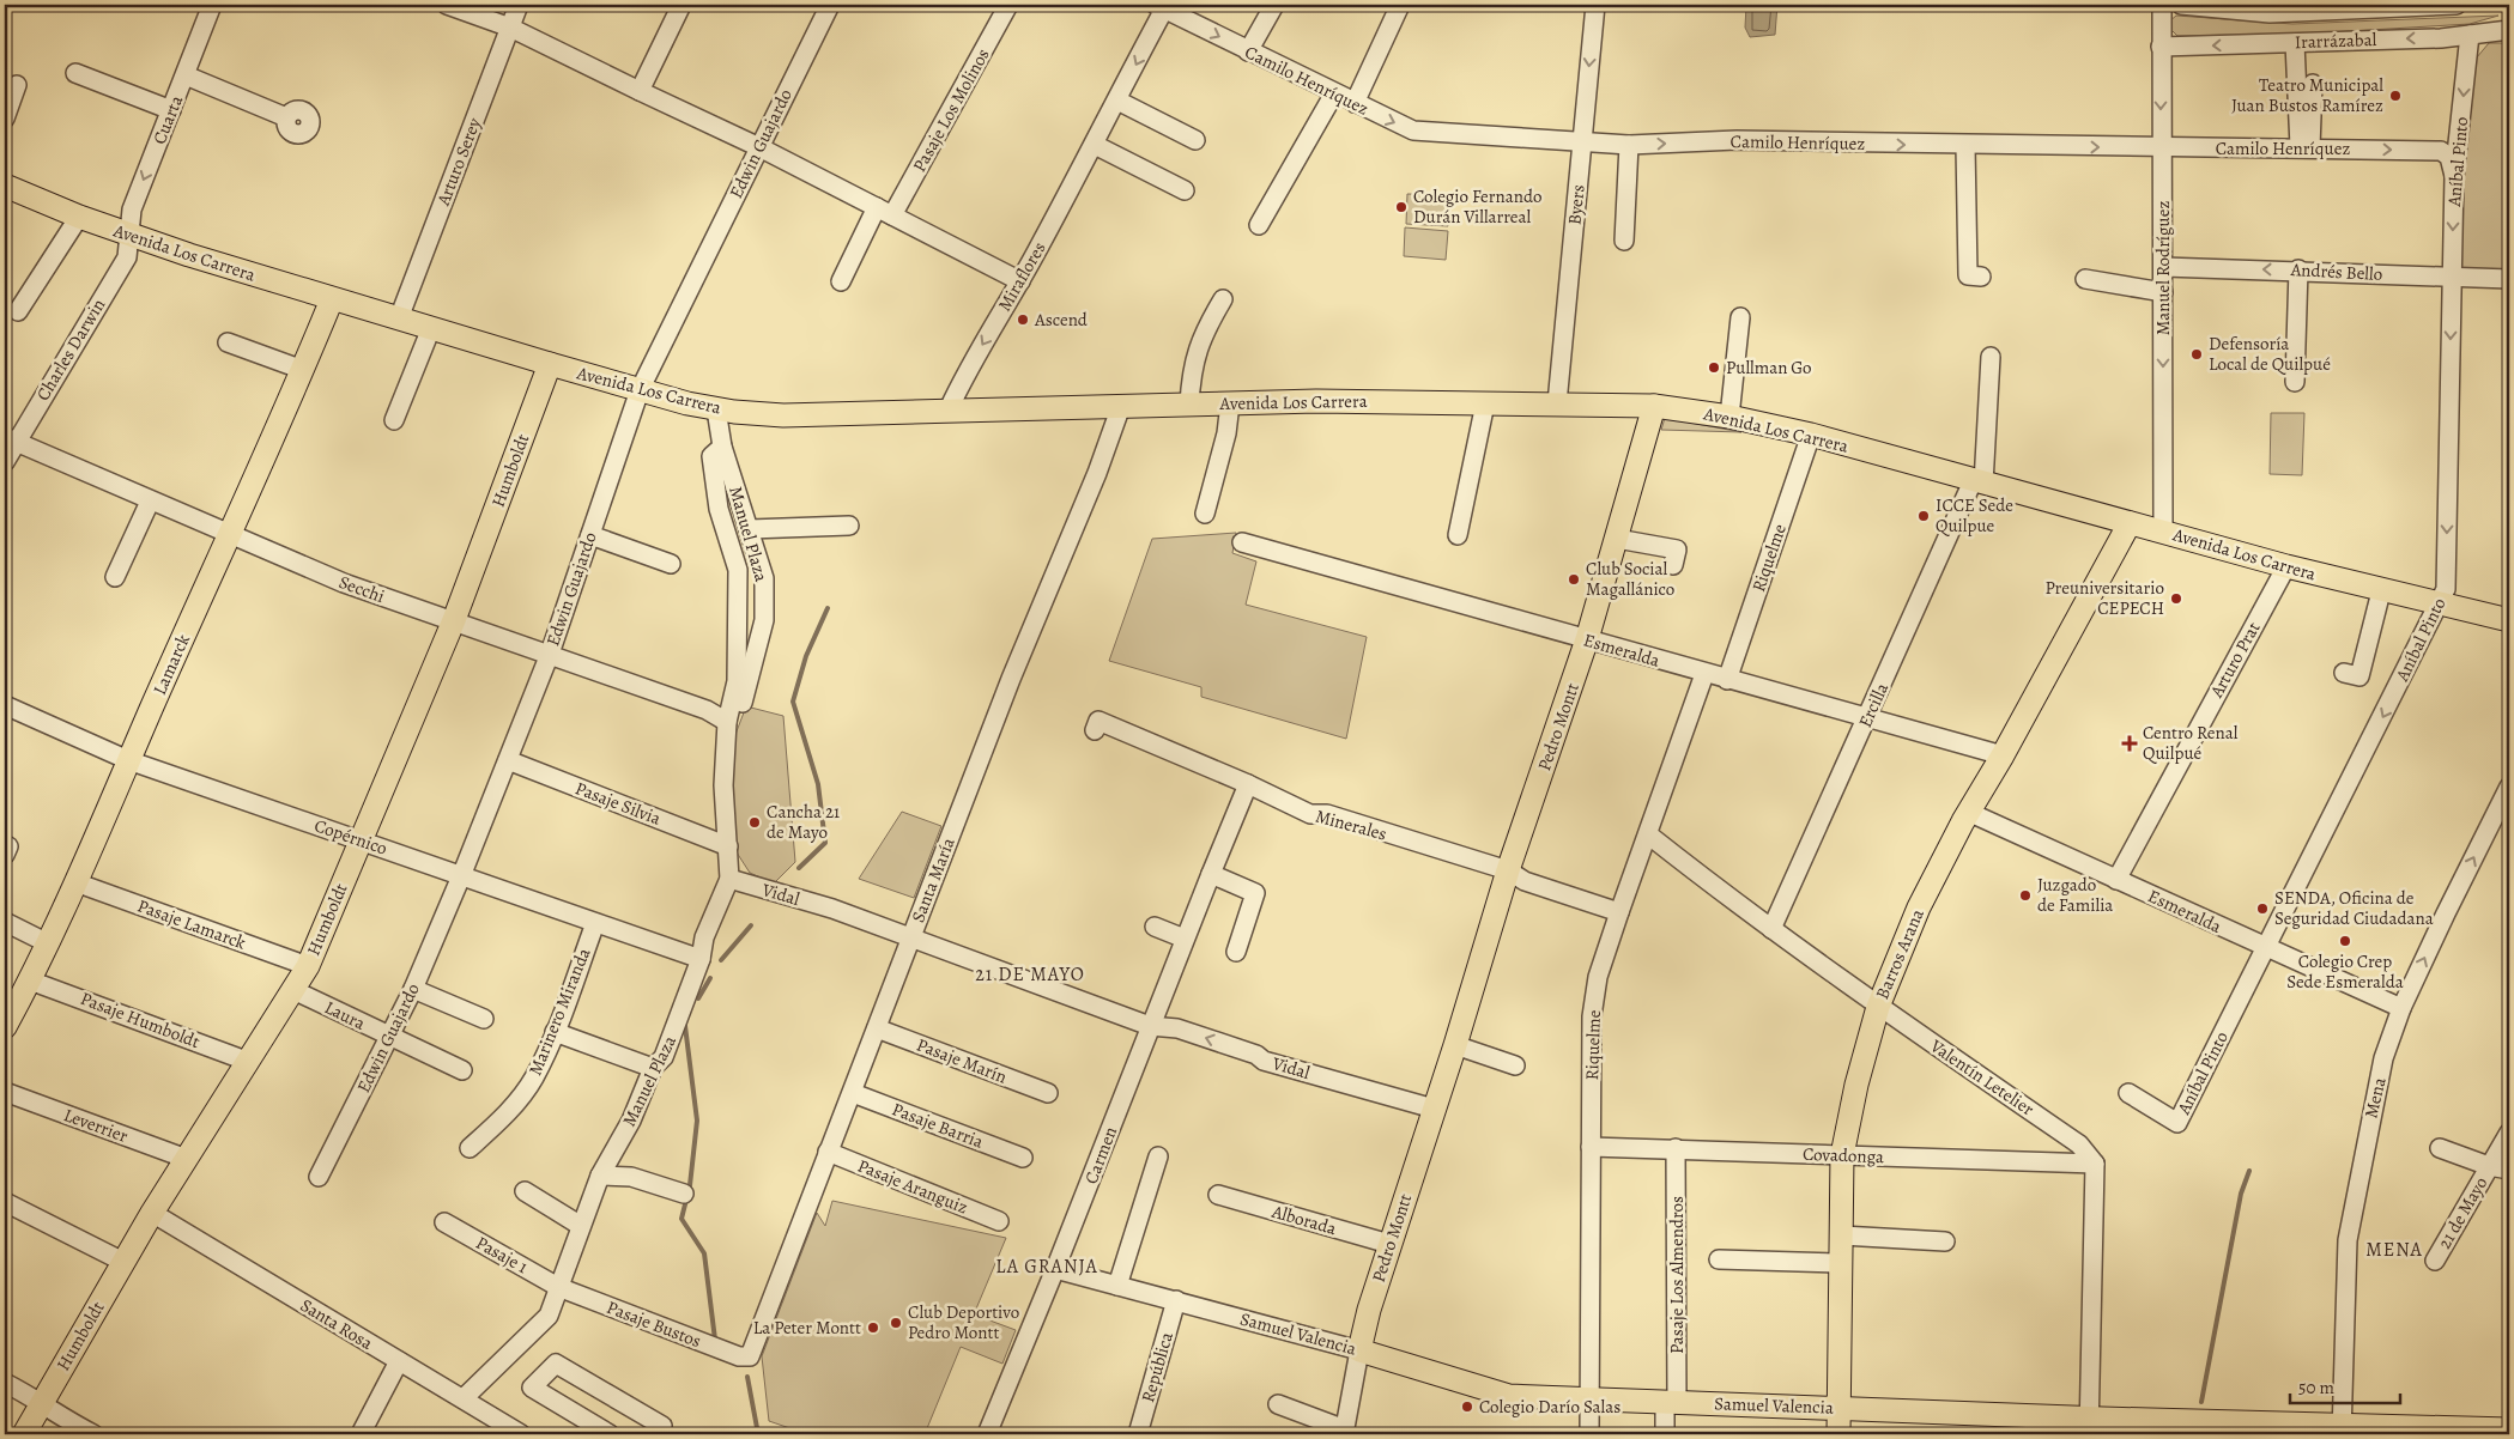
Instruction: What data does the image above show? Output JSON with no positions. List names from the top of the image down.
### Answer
{
  "streets": {
    "main road": [
      "Avenida Los Carrera",
      "Humboldt",
      "Lamarck",
      "Pedro Montt",
      "Barros Arana",
      "Samuel Valencia"
    ],
    "street": [
      "Irarrázabal",
      "Camilo Henríquez",
      "Pasaje Los Molinos",
      "Cuarta",
      "Edwin Guajardo",
      "Arturo Serey",
      "Aníbal Pinto",
      "Byers",
      "Manuel Rodríguez",
      "Andrés Bello",
      "Miraflores",
      "Charles Darwin",
      "Manuel Plaza",
      "Riquelme",
      "Secchi",
      "Esmeralda",
      "Arturo Prat",
      "Ercilla",
      "Pasaje Silvia",
      "Minerales",
      "Copérnico",
      "Santa María",
      "Vidal",
      "Pasaje Lamarck",
      "Marinero Miranda",
      "Laura",
      "Pasaje Humboldt",
      "Pasaje Marín",
      "Valentín Letelier",
      "Mena",
      "Leverrier",
      "Pasaje Barria",
      "Carmen",
      "Covadonga",
      "Pasaje Aranguiz",
      "21 de Mayo",
      "Alborada",
      "Pasaje 1",
      "Pasaje Los Almendros",
      "Santa Rosa",
      "Pasaje Bustos",
      "República"
    ]
  },
  "crossings": [
    ["Irarrázabal", "Aníbal Pinto"],
    ["Irarrázabal", "Manuel Rodríguez"],
    ["Camilo Henríquez", "Aníbal Pinto"],
    ["Camilo Henríquez", "Byers"],
    ["Camilo Henríquez", "Manuel Rodríguez"],
    ["Camilo Henríquez", "Miraflores"],
    ["Cuarta", "Avenida Los Carrera"],
    ["Cuarta", "Charles Darwin"],
    ["Edwin Guajardo", "Avenida Los Carrera"],
    ["Edwin Guajardo", "Secchi"],
    ["Edwin Guajardo", "Pasaje Silvia"],
    ["Edwin Guajardo", "Copérnico"],
    ["Edwin Guajardo", "Laura"],
    ["Arturo Serey", "Avenida Los Carrera"],
    ["Aníbal Pinto", "Avenida Los Carrera"],
    ["Aníbal Pinto", "Andrés Bello"],
    ["Aníbal Pinto", "Esmeralda"],
    ["Byers", "Avenida Los Carrera"],
    ["Avenida Los Carrera", "Manuel Rodríguez"],
    ["Avenida Los Carrera", "Miraflores"],
    ["Avenida Los Carrera", "Charles Darwin"],
    ["Avenida Los Carrera", "Humboldt"],
    ["Avenida Los Carrera", "Manuel Plaza"],
    ["Avenida Los Carrera", "Riquelme"],
    ["Avenida Los Carrera", "Arturo Prat"],
    ["Avenida Los Carrera", "Lamarck"],
    ["Avenida Los Carrera", "Ercilla"],
    ["Avenida Los Carrera", "Pedro Montt"],
    ["Avenida Los Carrera", "Santa María"],
    ["Avenida Los Carrera", "Barros Arana"],
    ["Manuel Rodríguez", "Andrés Bello"],
    ["Charles Darwin", "Secchi"],
    ["Humboldt", "Secchi"],
    ["Humboldt", "Copérnico"],
    ["Humboldt", "Pasaje Lamarck"],
    ["Humboldt", "Laura"],
    ["Humboldt", "Pasaje Humboldt"],
    ["Humboldt", "Leverrier"],
    ["Humboldt", "Santa Rosa"],
    ["Manuel Plaza", "Secchi"],
    ["Manuel Plaza", "Pasaje Silvia"],
    ["Manuel Plaza", "Copérnico"],
    ["Manuel Plaza", "Vidal"],
    ["Manuel Plaza", "Pasaje 1"],
    ["Manuel Plaza", "Santa Rosa"],
    ["Manuel Plaza", "Pasaje Bustos"],
    ["Riquelme", "Esmeralda"],
    ["Riquelme", "Minerales"],
    ["Riquelme", "Valentín Letelier"],
    ["Riquelme", "Covadonga"],
    ["Riquelme", "Samuel Valencia"],
    ["Secchi", "Lamarck"],
    ["Esmeralda", "Arturo Prat"],
    ["Esmeralda", "Ercilla"],
    ["Esmeralda", "Pedro Montt"],
    ["Esmeralda", "Barros Arana"],
    ["Esmeralda", "Mena"],
    ["Lamarck", "Copérnico"],
    ["Lamarck", "Pasaje Lamarck"],
    ["Lamarck", "Pasaje Humboldt"],
    ["Ercilla", "Valentín Letelier"],
    ["Pedro Montt", "Minerales"],
    ["Pedro Montt", "Vidal"],
    ["Pedro Montt", "Alborada"],
    ["Pedro Montt", "Samuel Valencia"],
    ["Minerales", "Carmen"],
    ["Copérnico", "Marinero Miranda"],
    ["Santa María", "Vidal"],
    ["Santa María", "Pasaje Marín"],
    ["Santa María", "Pasaje Barria"],
    ["Santa María", "Pasaje Aranguiz"],
    ["Santa María", "Pasaje Bustos"],
    ["Vidal", "Carmen"],
    ["Barros Arana", "Valentín Letelier"],
    ["Barros Arana", "Covadonga"],
    ["Barros Arana", "Samuel Valencia"],
    ["Valentín Letelier", "Covadonga"],
    ["Mena", "Samuel Valencia"],
    ["Carmen", "Samuel Valencia"],
    ["Covadonga", "Pasaje Los Almendros"],
    ["Pasaje 1", "Pasaje Bustos"],
    ["Pasaje Los Almendros", "Samuel Valencia"],
    ["Samuel Valencia", "República"]
  ],
  "one_way": [
    "Aníbal Pinto",
    "Andrés Bello",
    "Miraflores",
    "Vidal",
    "Mena"
  ],
  "districts": ["21 DE MAYO", "MENA", "LA GRANJA"],
  "places": {
    "other": [
      "Teatro Municipal Juan Bustos Ramírez",
      "Colegio Fernando Durán Villarreal",
      "Ascend",
      "Defensoría Local de Quilpué",
      "Pullman Go",
      "ICCE Sede Quilpue",
      "Club Social Magallánico",
      "Preuniversitario CEPECH",
      "Cancha 21 de Mayo",
      "Juzgado de Familia",
      "SENDA, Oficina de Seguridad Ciudadana",
      "Colegio Crep Sede Esmeralda",
      "Club Deportivo Pedro Montt",
      "La Peter Montt",
      "Colegio Darío Salas"
    ],
    "health": ["Centro Renal Quilpué"]
  },
  "scale_bar": "50 m"
}
